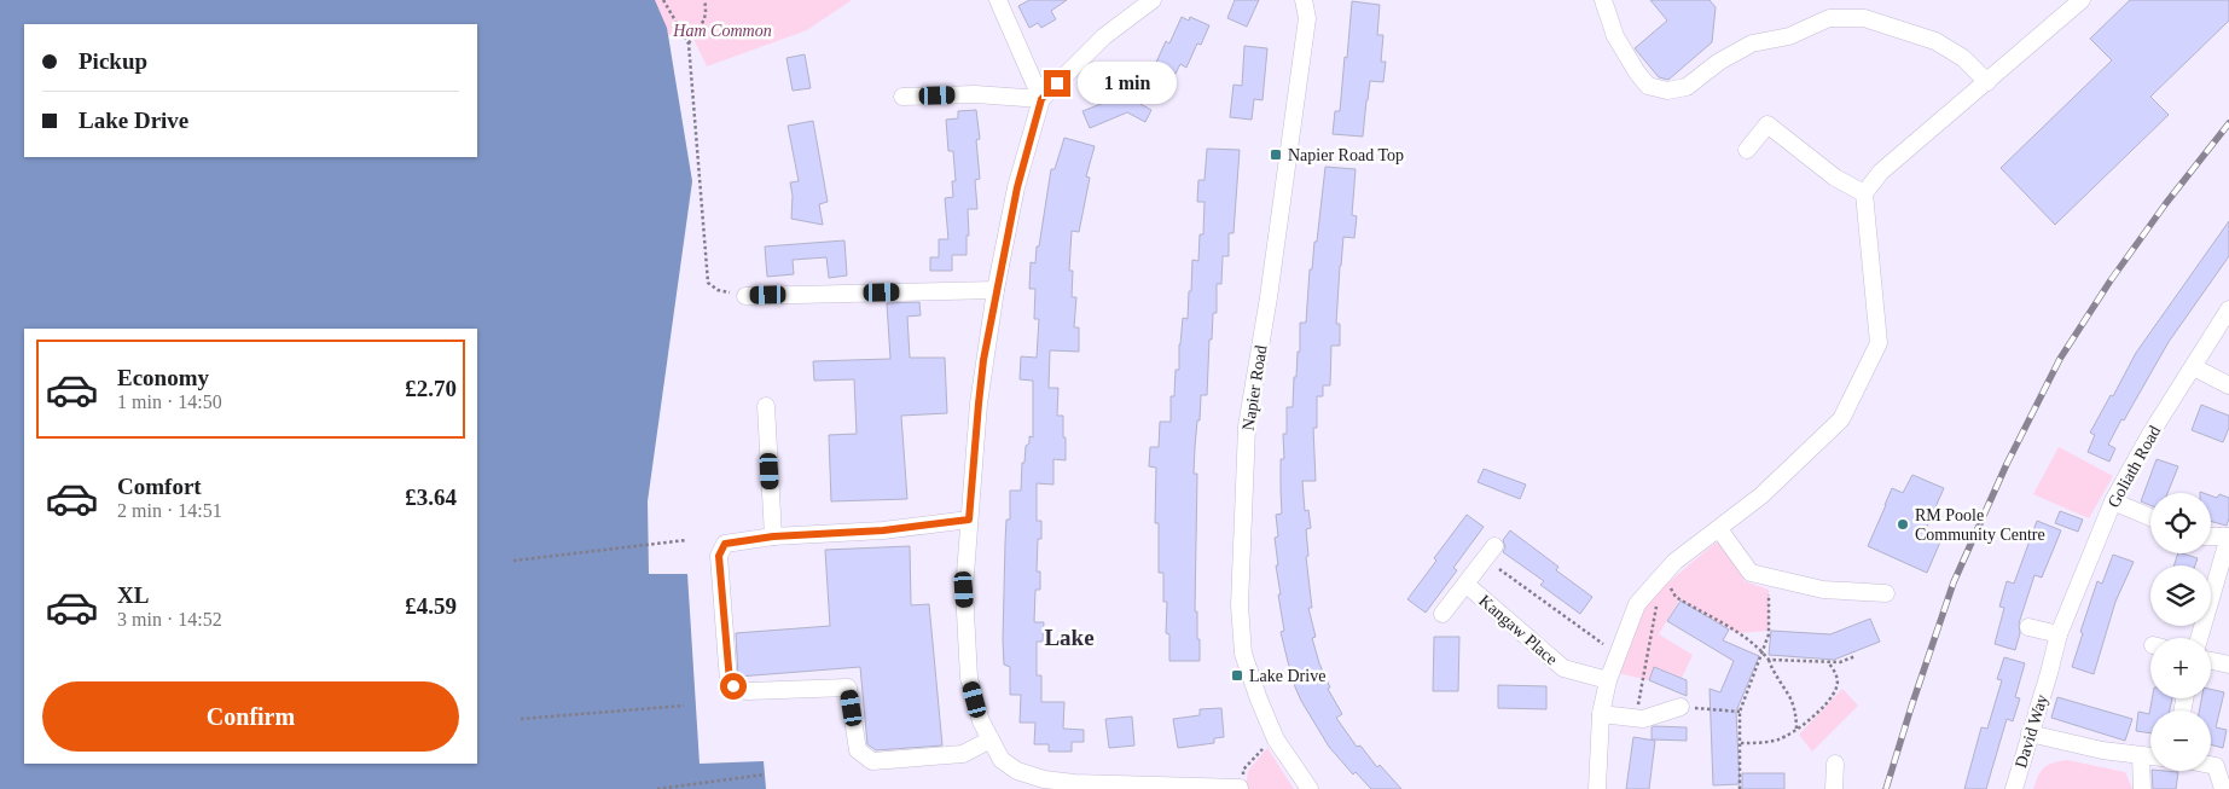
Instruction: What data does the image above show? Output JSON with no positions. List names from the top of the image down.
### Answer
{
  "streets": {
    "street": [
      "Napier Road",
      "Goliath Road",
      "Kangaw Place",
      "David Way"
    ]
  },
  "crossings": [
    ["Goliath Road", "David Way"]
  ],
  "districts": ["Lake"],
  "parks": ["Ham Common"],
  "places": {
    "transit": ["Napier Road Top", "Lake Drive"],
    "other": ["RM Poole Community Centre"]
  },
  "page": {
    "banner": ["Pickup", "Lake Drive"],
    "bubble": "1 min",
    "list": [
      {
        "name": "Economy",
        "note": "1 min · 14:50",
        "value": "£2.70"
      },
      {
        "name": "Comfort",
        "note": "2 min · 14:51",
        "value": "£3.64"
      },
      {
        "name": "XL",
        "note": "3 min · 14:52",
        "value": "£4.59"
      }
    ],
    "map_buttons": ["+", "−"],
    "buttons": "Confirm"
  }
}
